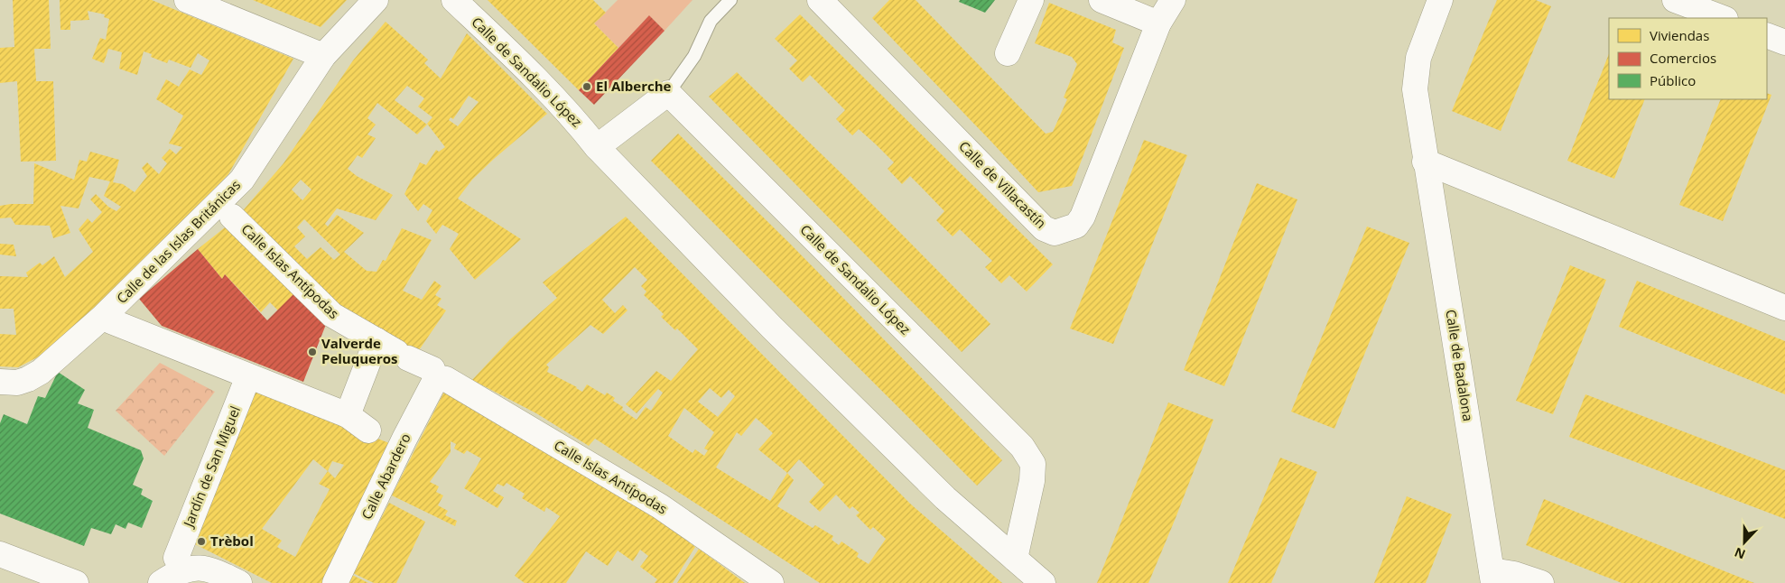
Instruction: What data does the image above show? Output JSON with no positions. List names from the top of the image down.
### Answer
{
  "streets": {
    "street": [
      "Calle de Sandalio López",
      "Calle de Villacastín",
      "Calle de las Islas Británicas",
      "Calle Islas Antípodas",
      "Calle de Badalona",
      "Jardín de San Miguel",
      "Calle Abardero"
    ]
  },
  "crossings": [
    ["Calle Islas Antípodas", "Calle Abardero"]
  ],
  "places": ["El Alberche", "Valverde Peluqueros", "Trèbol"],
  "legend": ["Viviendas", "Comercios", "Público"],
  "north": "bottom"
}
